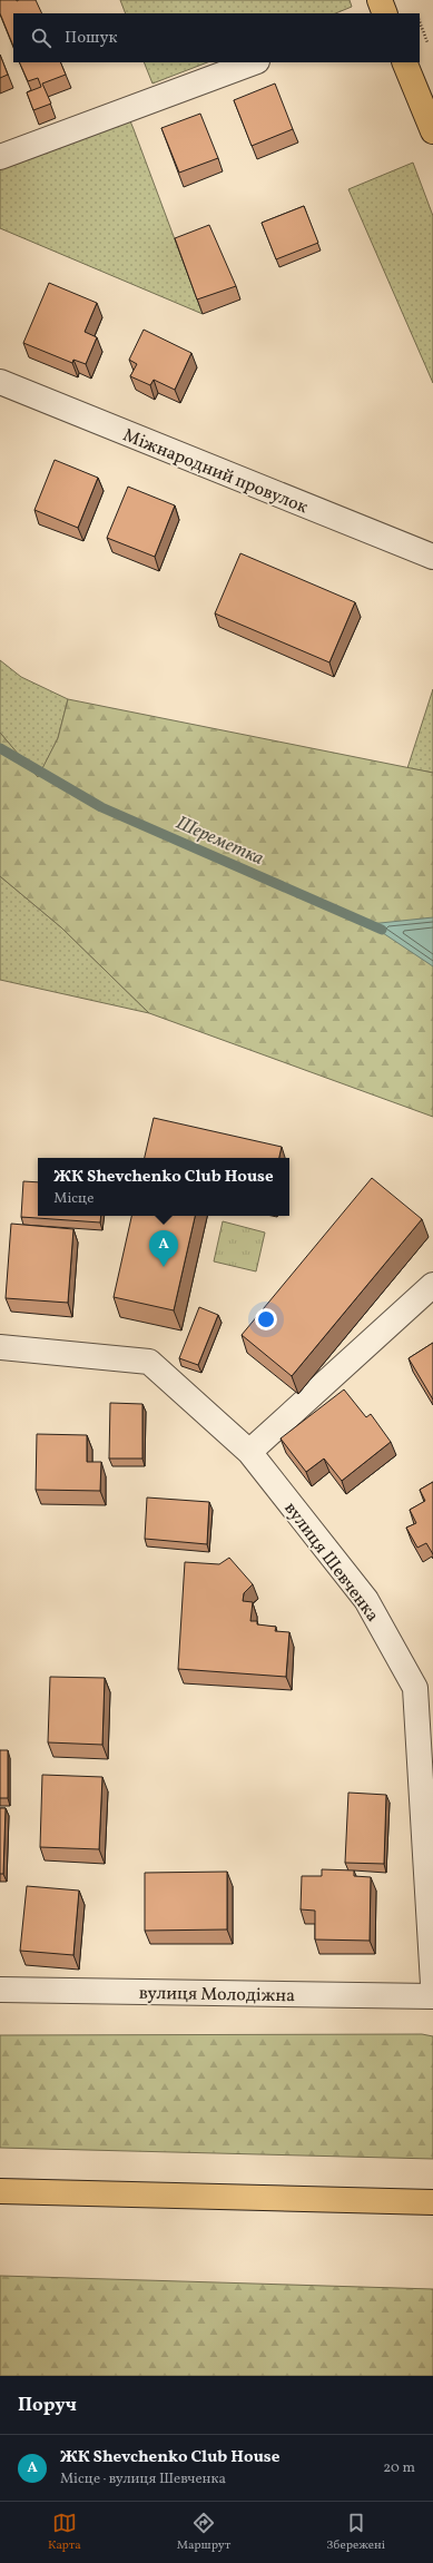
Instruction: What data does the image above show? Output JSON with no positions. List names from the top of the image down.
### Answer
{
  "streets": {
    "street": ["Міжнародний провулок", "вулиця Шевченка", "вулиця Молодіжна"]
  },
  "water": ["Шереметка"],
  "page": {
    "search": "Пошук",
    "popup": ["ЖК Shevchenko Club House", "Місце"],
    "pins": "A",
    "heading": "Поруч",
    "list": [
      {
        "mark": "A",
        "name": "ЖК Shevchenko Club House",
        "note": "Місце · вулиця Шевченка",
        "value": "20 m"
      }
    ],
    "nav": ["Карта", "Маршрут", "Збережені"]
  }
}
